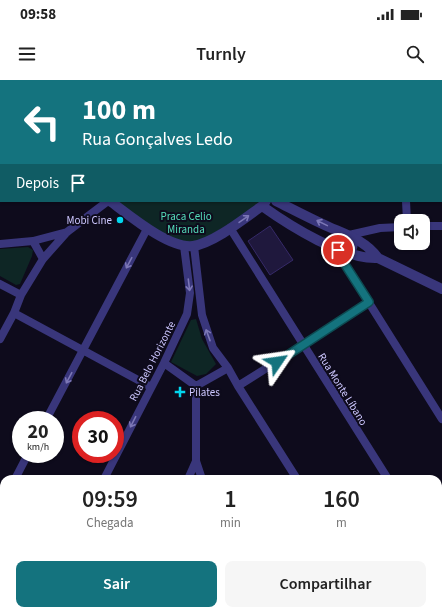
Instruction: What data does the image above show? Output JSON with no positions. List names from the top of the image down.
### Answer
{
  "streets": {
    "street": ["Rua Belo Horizonte", "Rua Monte Líbano"]
  },
  "parks": ["Praca Celio Miranda"],
  "places": {
    "other": ["Mobi Cine"],
    "health": ["Pilates"]
  },
  "page": {
    "status": "09:58",
    "header": "Turnly",
    "turn": ["100 m", "Rua Gonçalves Ledo"],
    "then": "Depois",
    "speed": "20 km/h",
    "limit": "30",
    "eta": [
      "09:59",
      "Chegada",
      "1",
      "min",
      "160",
      "m"
    ],
    "buttons": ["Sair", "Compartilhar"]
  }
}
